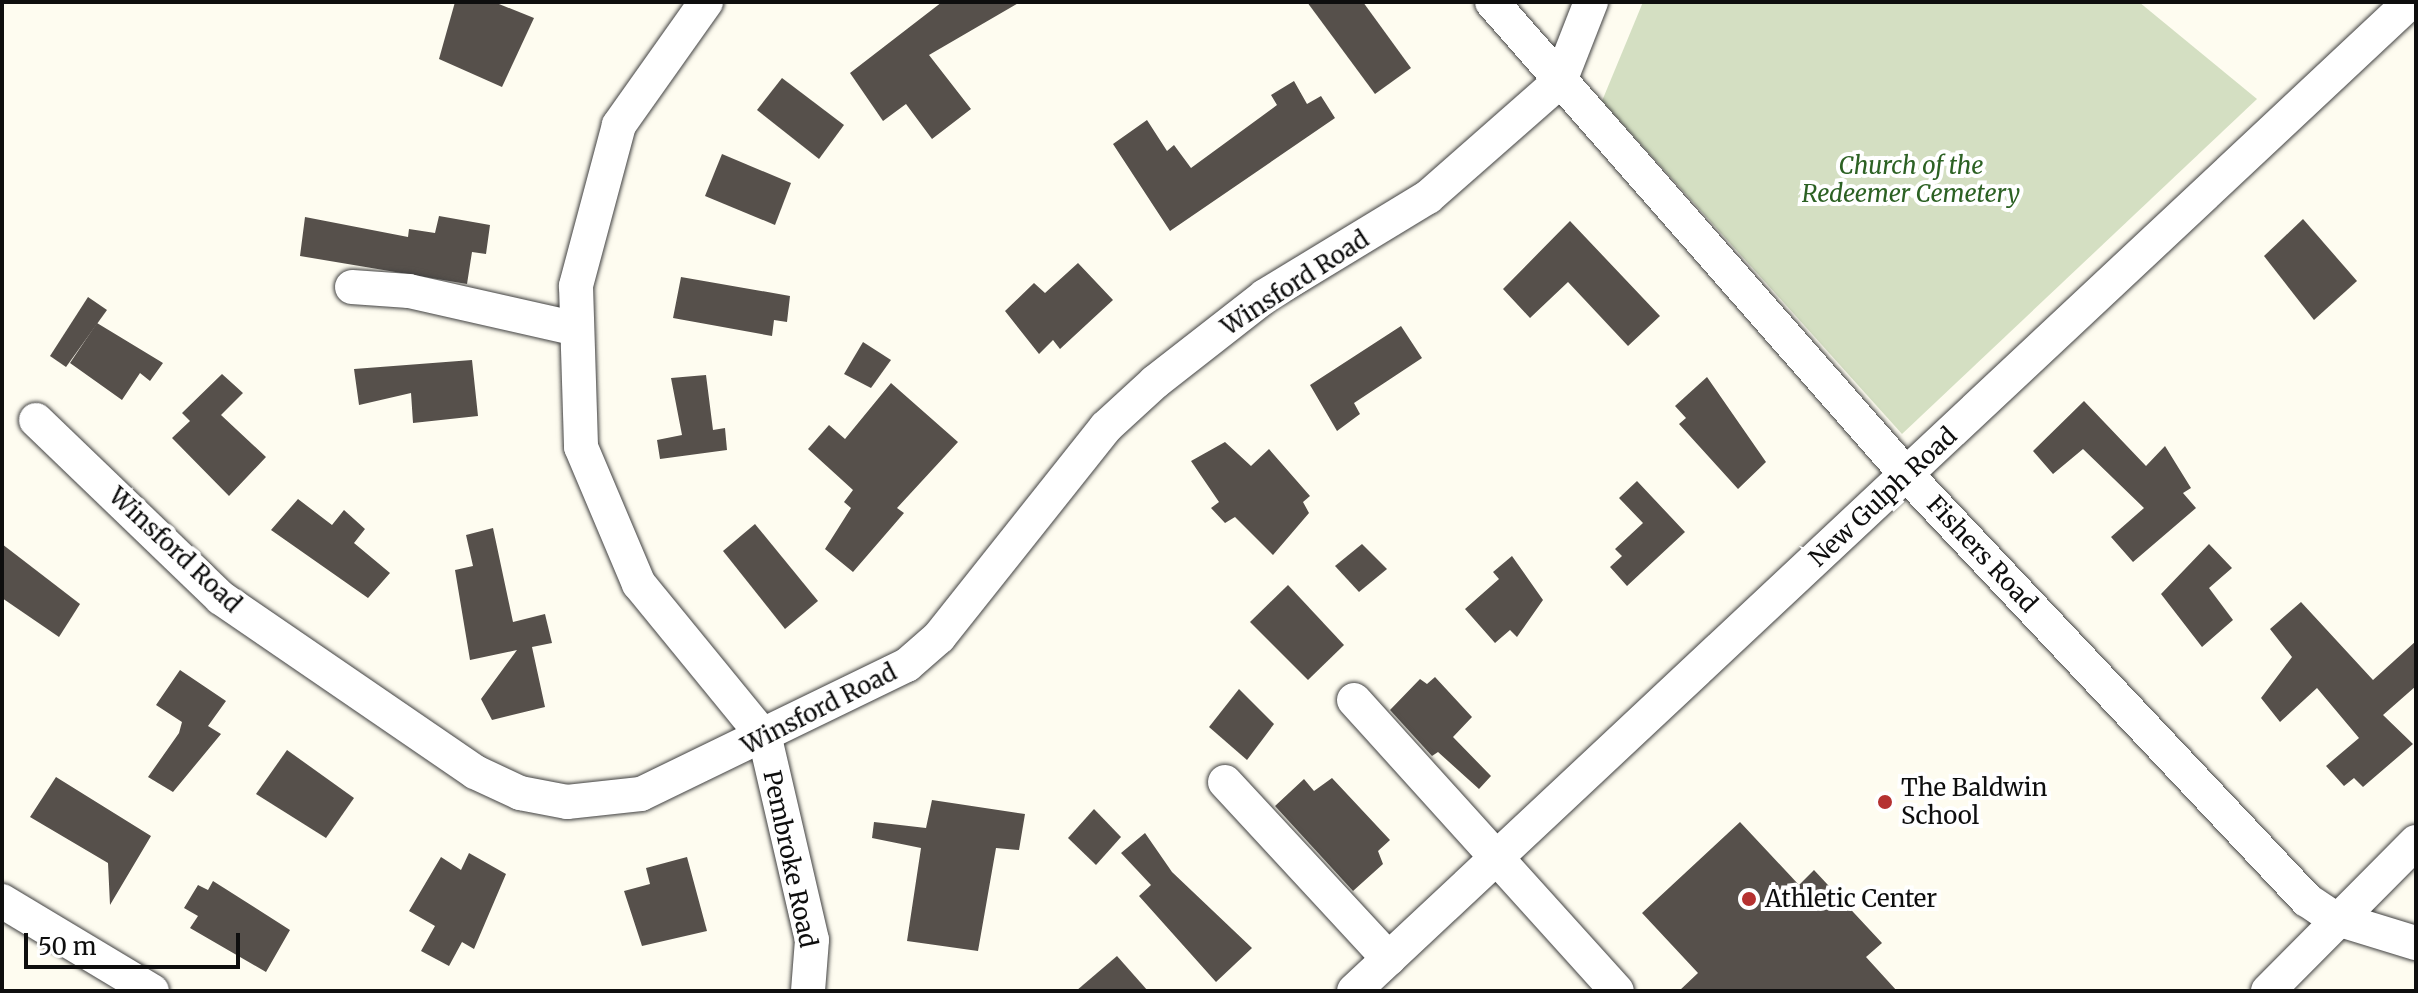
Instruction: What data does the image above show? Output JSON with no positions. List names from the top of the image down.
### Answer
{
  "streets": {
    "street": [
      "Winsford Road",
      "New Gulph Road",
      "Fishers Road",
      "Pembroke Road"
    ]
  },
  "crossings": [
    ["Winsford Road", "Fishers Road"],
    ["Winsford Road", "Pembroke Road"],
    ["New Gulph Road", "Fishers Road"]
  ],
  "parks": ["Church of the Redeemer Cemetery"],
  "places": ["The Baldwin School", "Athletic Center"],
  "scale_bar": "50 m"
}
